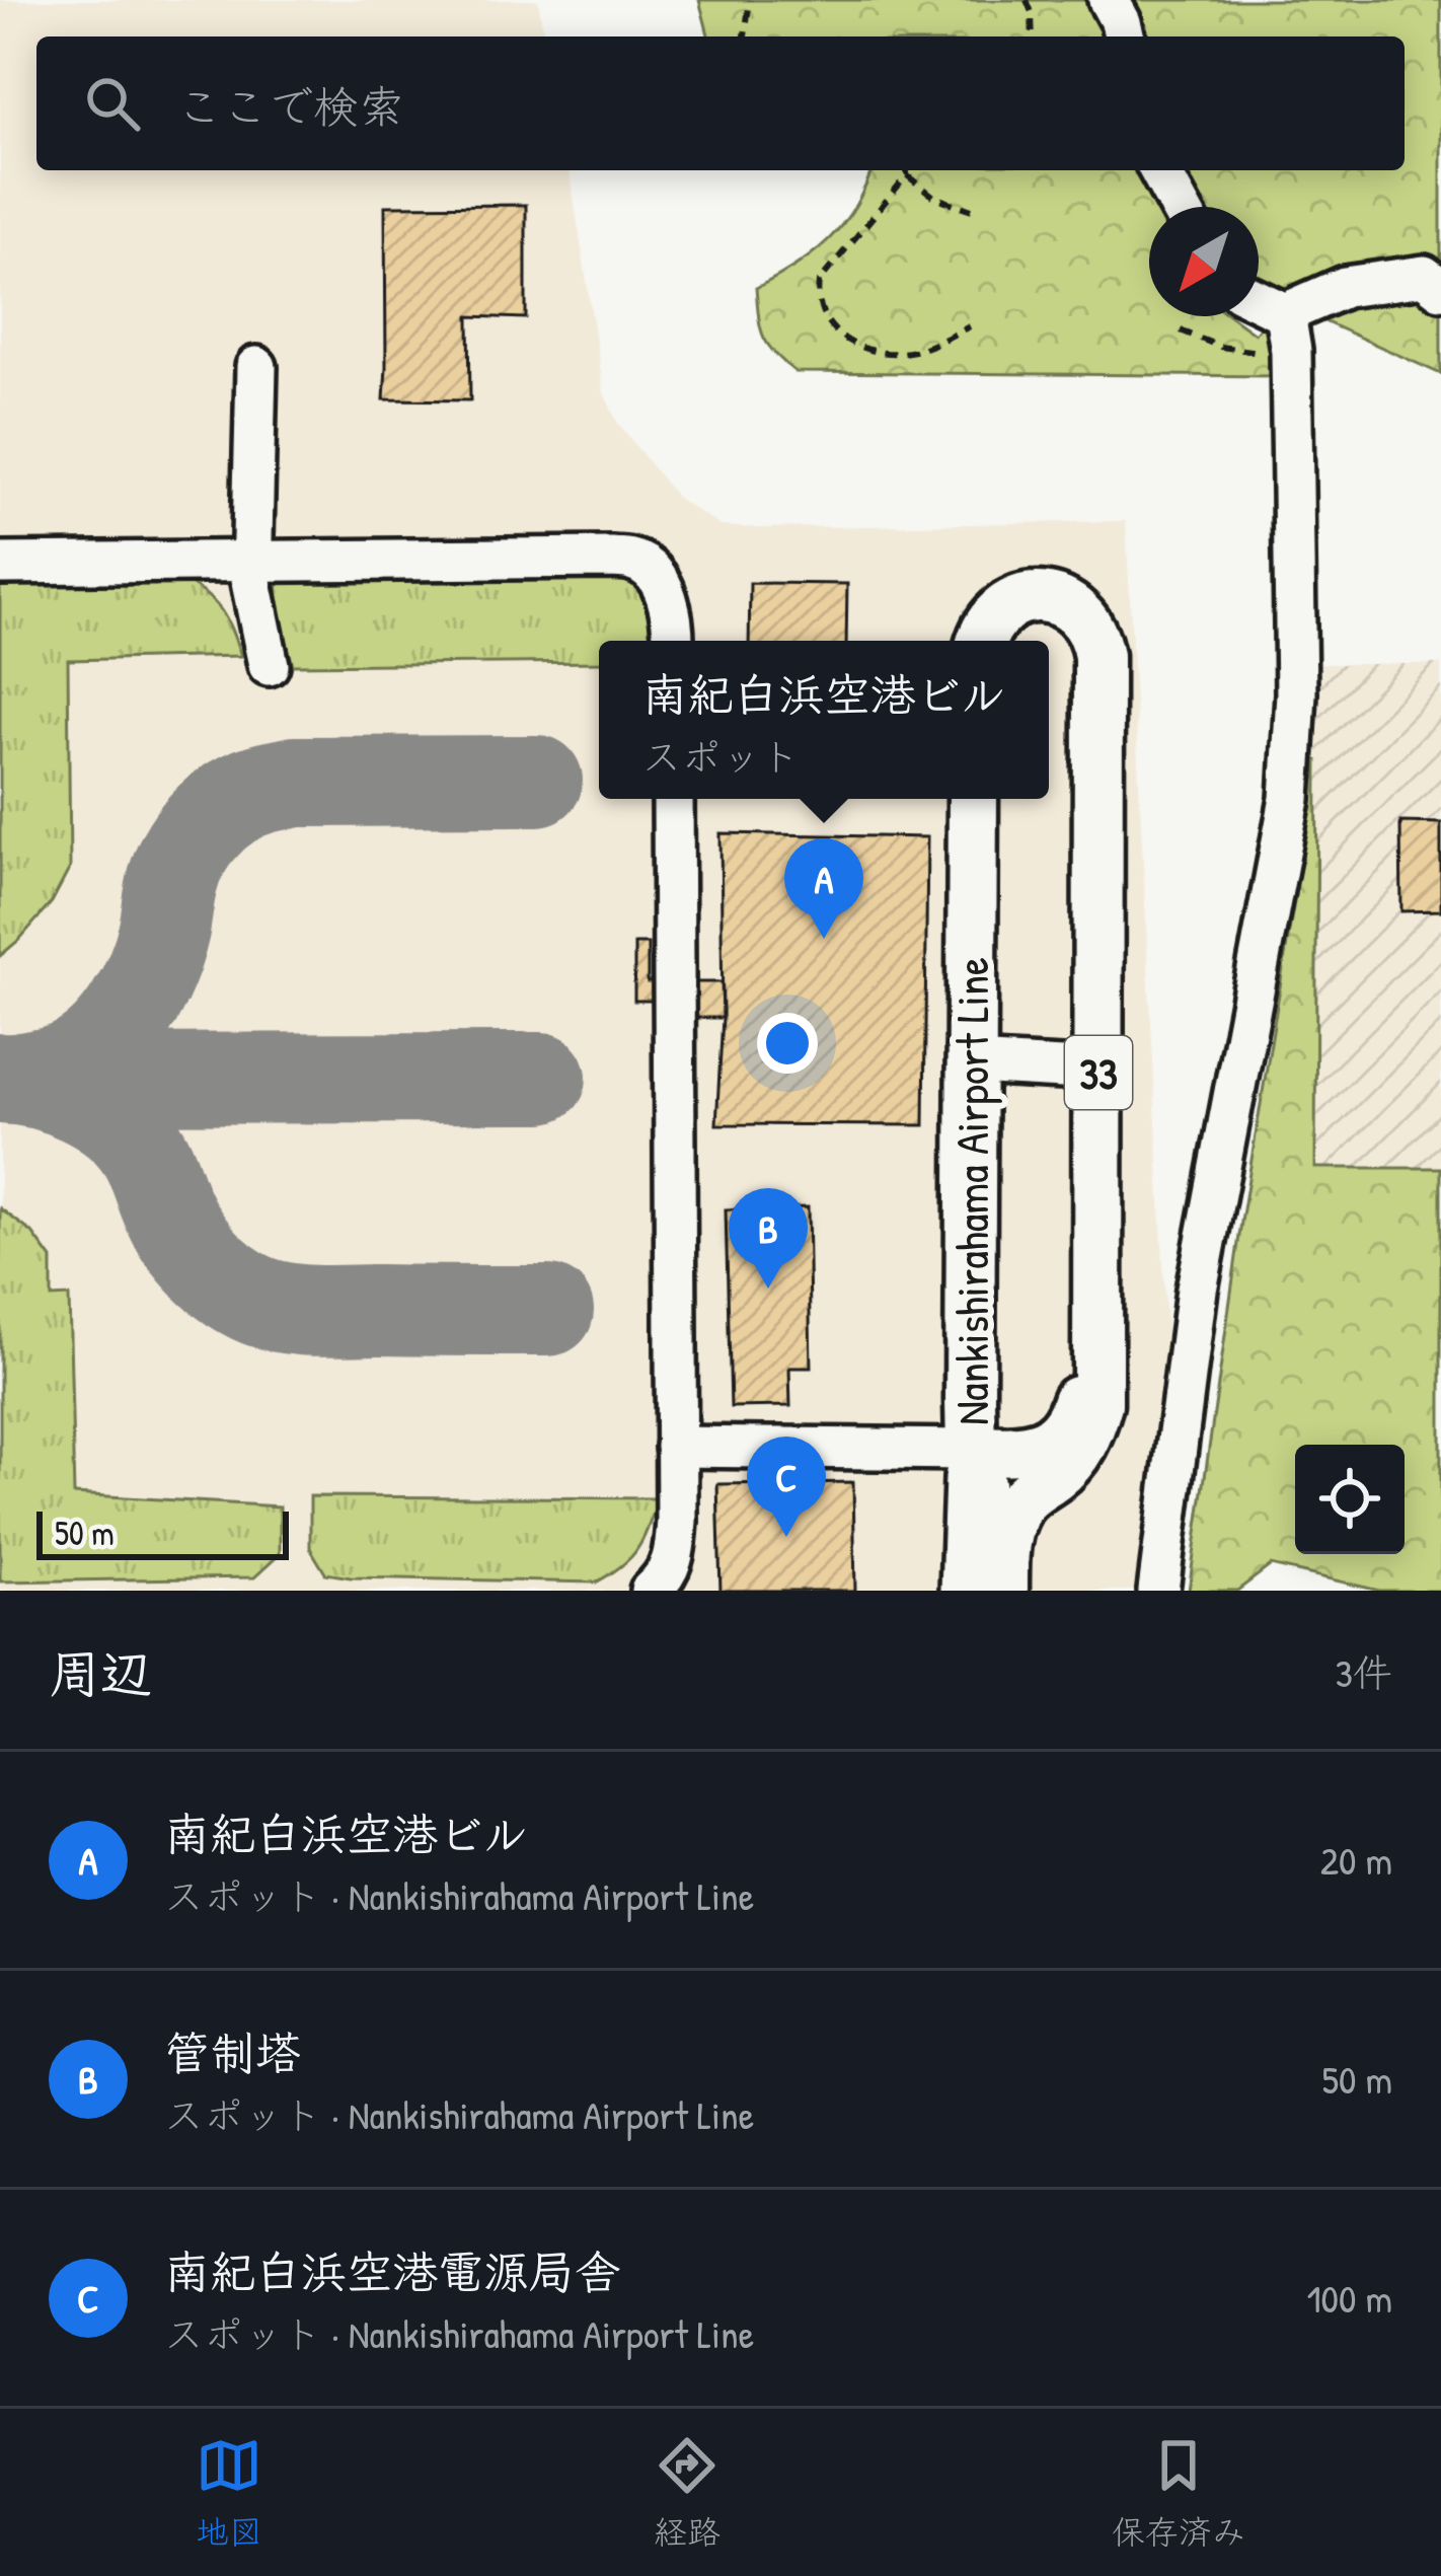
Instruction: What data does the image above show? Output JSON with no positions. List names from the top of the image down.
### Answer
{
  "streets": {
    "main road": ["33", "Nankishirahama Airport Line"]
  },
  "scale_bar": "50 m",
  "north": "bottom left",
  "page": {
    "search": "ここで検索",
    "popup": ["南紀白浜空港ビル", "スポット"],
    "pins": ["A", "B", "C"],
    "scale": "50 m",
    "heading": ["周辺", "3件"],
    "list": [
      {
        "mark": "A",
        "name": "南紀白浜空港ビル",
        "note": "スポット · Nankishirahama Airport Line",
        "value": "20 m"
      },
      {
        "mark": "B",
        "name": "管制塔",
        "note": "スポット · Nankishirahama Airport Line",
        "value": "50 m"
      },
      {
        "mark": "C",
        "name": "南紀白浜空港電源局舎",
        "note": "スポット · Nankishirahama Airport Line",
        "value": "100 m"
      }
    ],
    "nav": ["地図", "経路", "保存済み"]
  }
}
